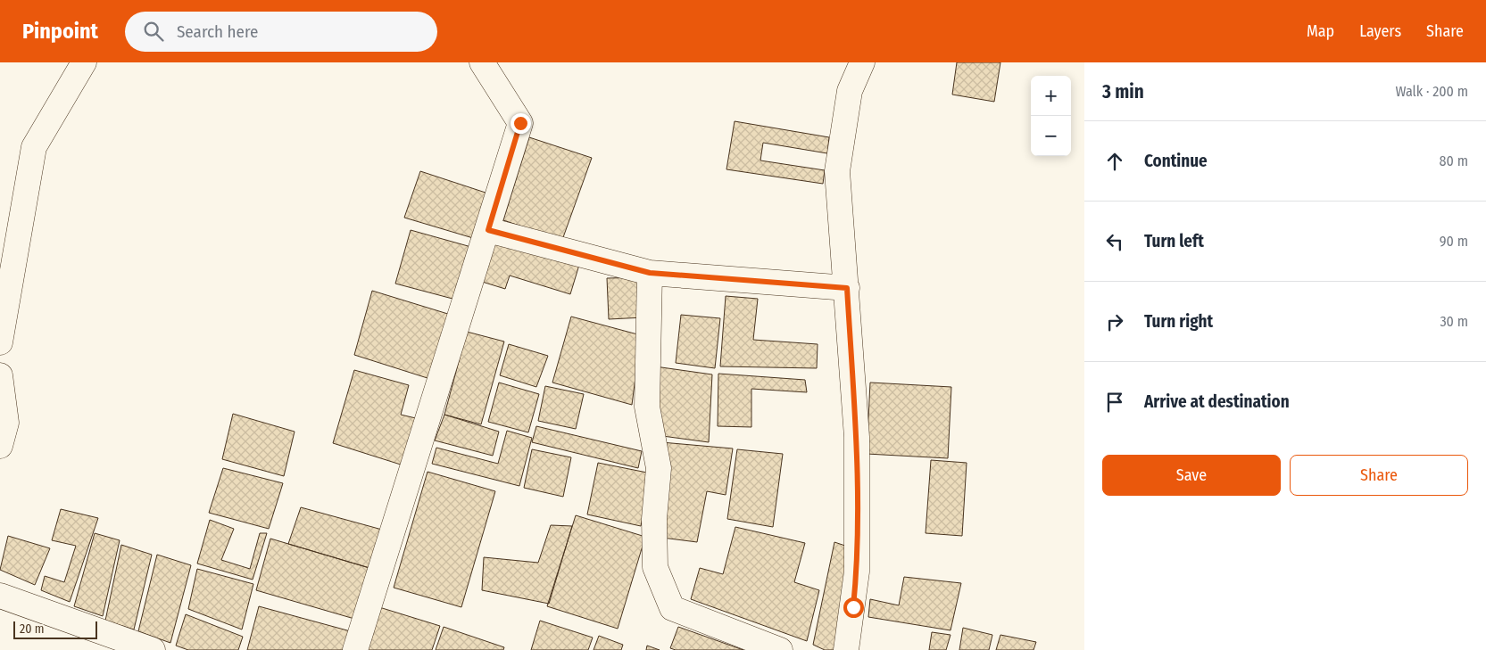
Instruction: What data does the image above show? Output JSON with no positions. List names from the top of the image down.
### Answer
{
  "scale_bar": "20 m",
  "page": {
    "header": "Pinpoint",
    "search": "Search here",
    "nav": ["Map", "Layers", "Share"],
    "heading": ["3 min", "Walk · 200 m"],
    "map_buttons": ["+", "−"],
    "list": [
      ["Continue", "80 m"],
      ["Turn left", "90 m"],
      ["Turn right", "30 m"],
      "Arrive at destination"
    ],
    "buttons": ["Save", "Share"],
    "scale": "20 m"
  }
}
